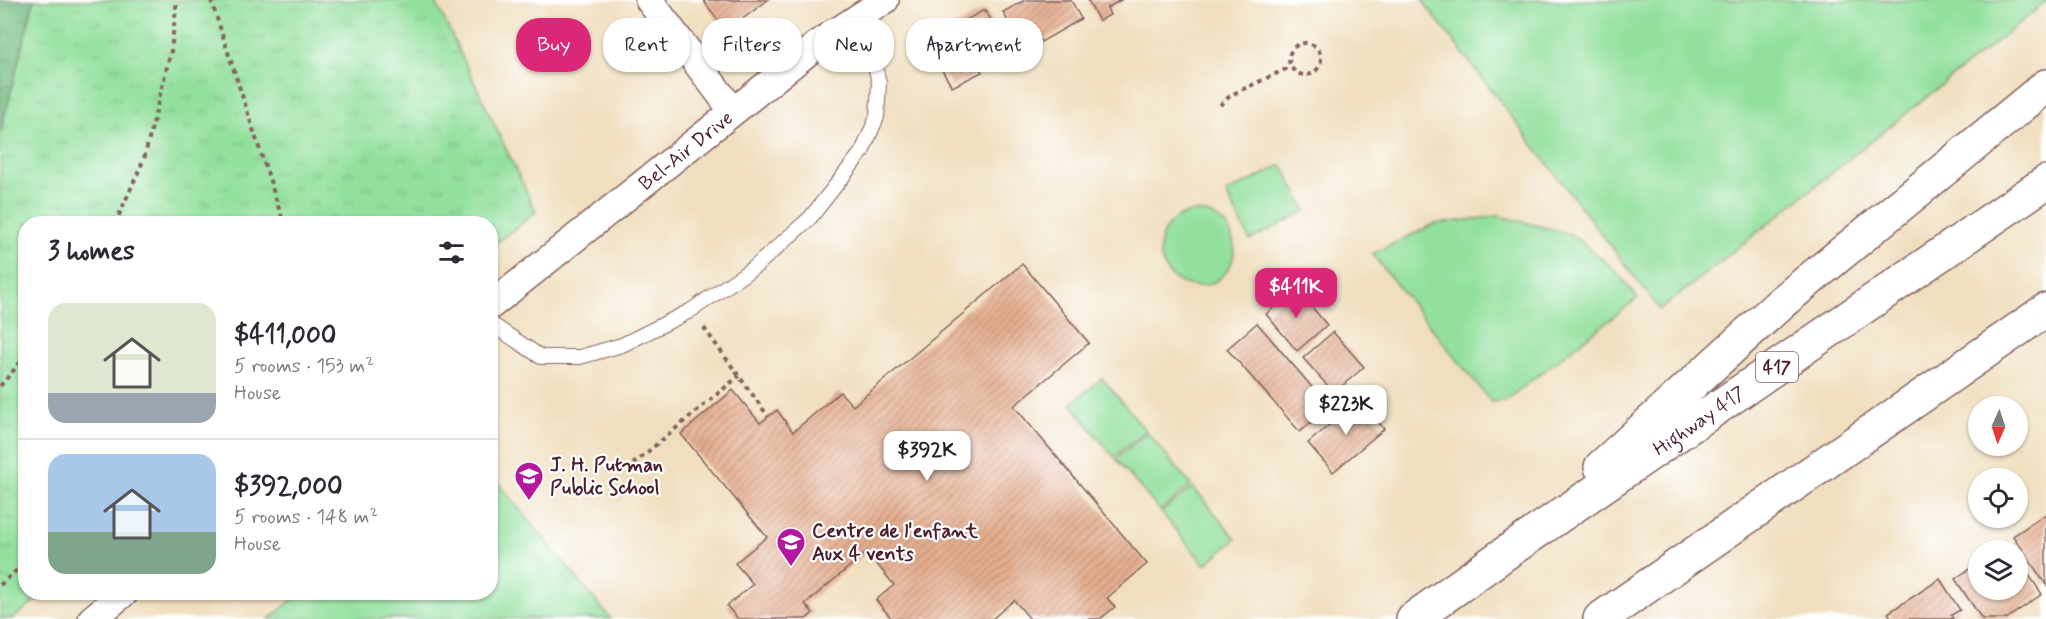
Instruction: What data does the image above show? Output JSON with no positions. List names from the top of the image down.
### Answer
{
  "streets": {
    "highway": ["417", "Highway 417"],
    "street": ["Bel-Air Drive"]
  },
  "places": {
    "school or university": ["J. H. Putman Public School", "Centre de l'enfant Aux 4 vents"]
  },
  "north": "bottom",
  "page": {
    "chip": [
      "Buy",
      "Rent",
      "Filters",
      "New",
      "Apartment"
    ],
    "heading": "3 homes",
    "price": ["$411K", "$223K", "$392K"],
    "list": [
      {
        "name": "$411,000",
        "note": "5 rooms · 153 m² · House"
      },
      {
        "name": "$392,000",
        "note": "5 rooms · 148 m² · House"
      }
    ]
  }
}
